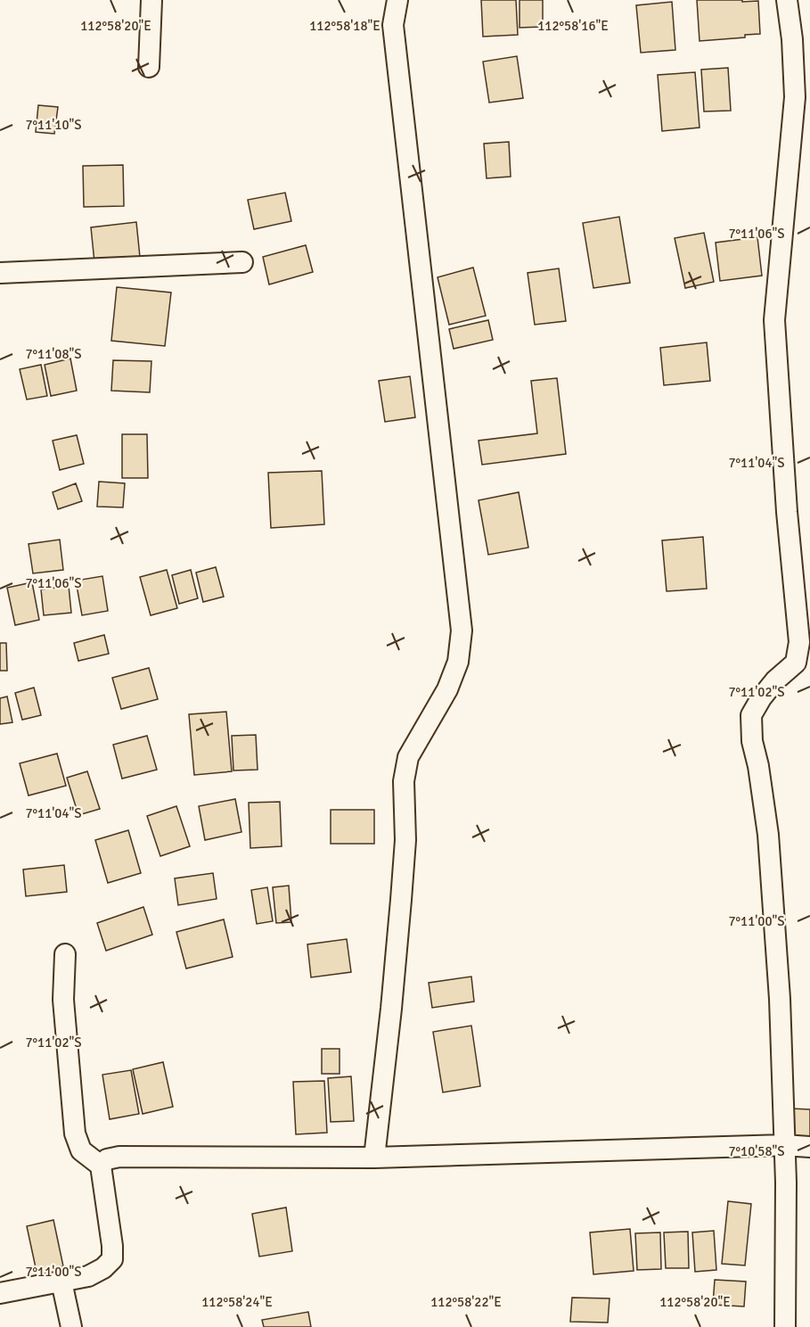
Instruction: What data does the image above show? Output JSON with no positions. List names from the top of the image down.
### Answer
{
  "coordinates": [
    "112°58'20\"E",
    "112°58'18\"E",
    "112°58'16\"E",
    "7°11'10\"S",
    "7°11'06\"S",
    "7°11'08\"S",
    "7°11'04\"S",
    "7°11'02\"S",
    "7°11'00\"S",
    "7°10'58\"S",
    "112°58'24\"E",
    "112°58'22\"E"
  ]
}
